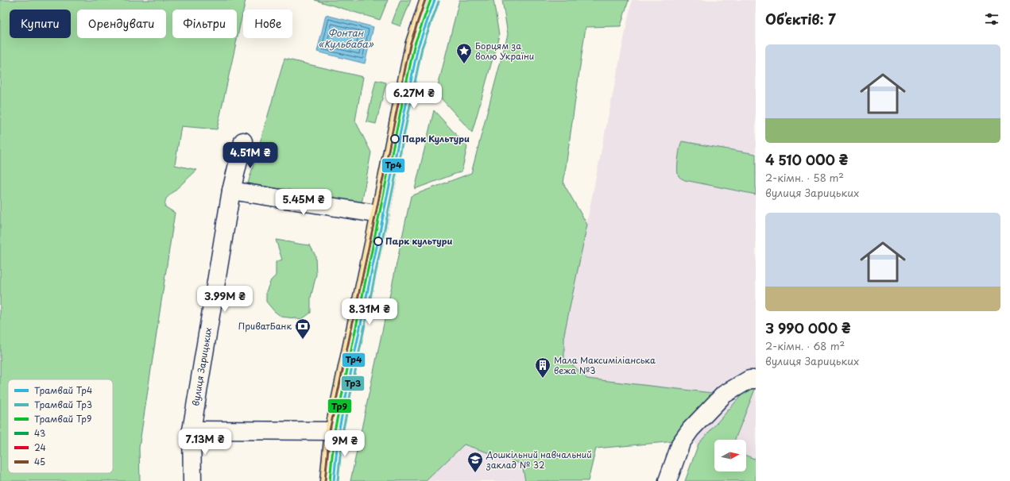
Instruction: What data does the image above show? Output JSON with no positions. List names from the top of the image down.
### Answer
{
  "streets": {
    "street": ["вулиця Зарицьких"]
  },
  "water": ["Фонтан «Кульбаба»"],
  "places": {
    "place": ["Борцям за волю України"],
    "other": ["Парк Культури", "Парк культури"],
    "bank": ["ПриватБанк"],
    "building": ["Мала Максиміліанська вежа №3"],
    "school or university": ["Дошкільний навчальний заклад № 32"]
  },
  "lines": [
    "tram line Тр4",
    "tram line Тр9",
    "transit line 43",
    "transit line 45",
    "tram line Тр3",
    "transit line 24"
  ],
  "legend": [
    "Трамвай Тр4",
    "Трамвай Тр3",
    "Трамвай Тр9",
    "43",
    "24",
    "45"
  ],
  "north": "right",
  "page": {
    "heading": "Об’єктів: 7",
    "chip": [
      "Купити",
      "Орендувати",
      "Фільтри",
      "Нове"
    ],
    "list": [
      {
        "name": "4 510 000 ₴",
        "note": "2-кімн. · 58 m² · вулиця Зарицьких"
      },
      {
        "name": "3 990 000 ₴",
        "note": "2-кімн. · 68 m² · вулиця Зарицьких"
      }
    ],
    "price": [
      "6.27M ₴",
      "4.51M ₴",
      "5.45M ₴",
      "3.99M ₴",
      "8.31M ₴",
      "7.13M ₴",
      "9M ₴"
    ]
  }
}
